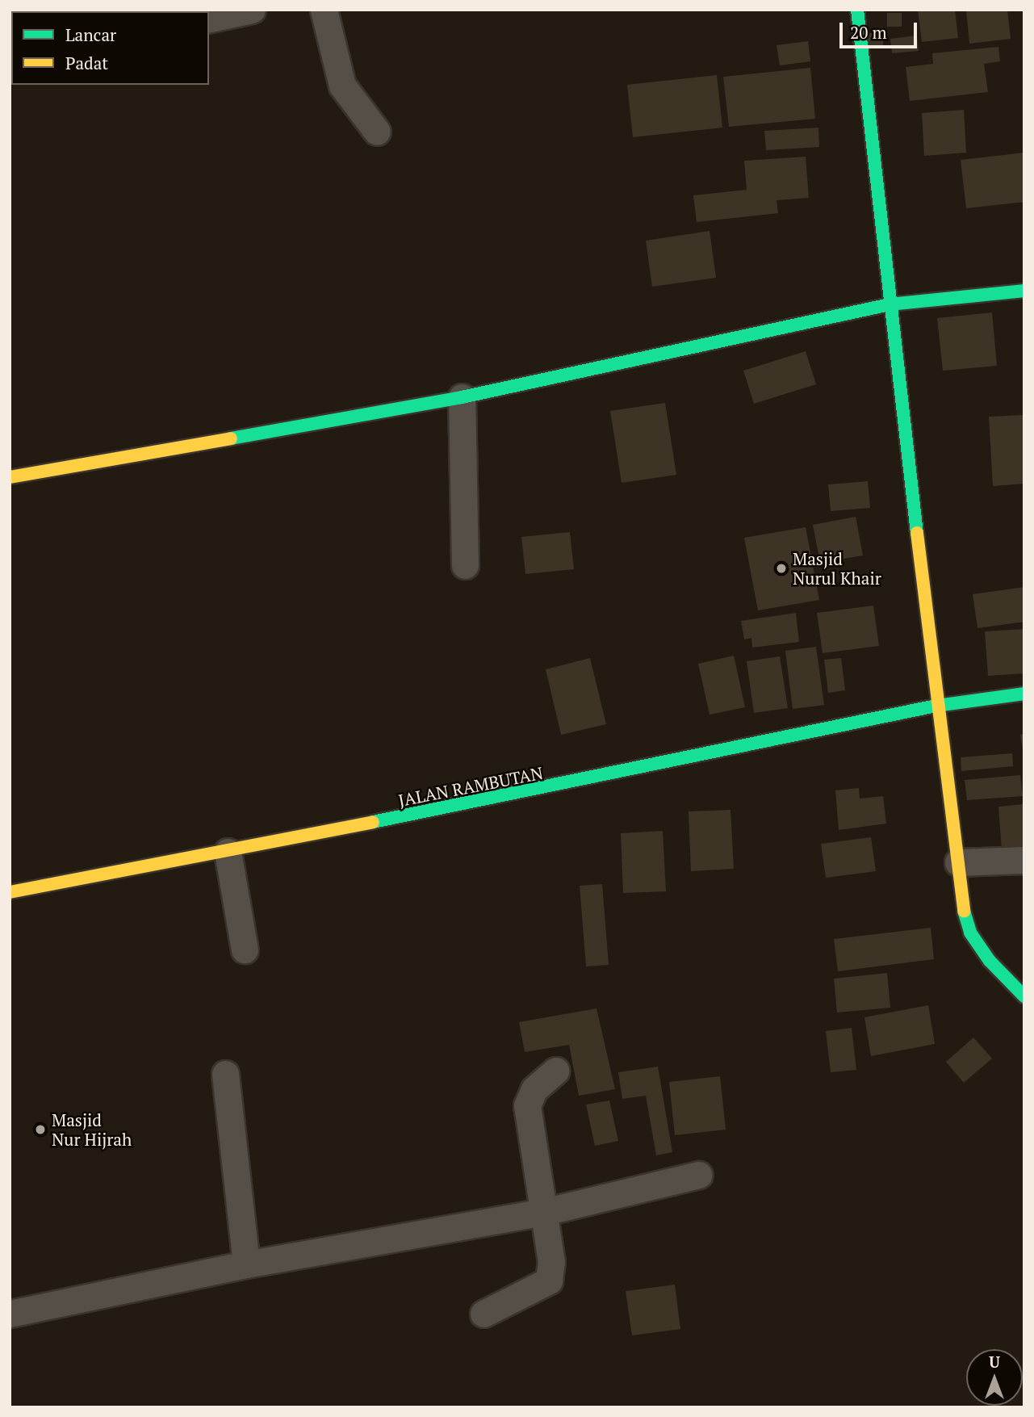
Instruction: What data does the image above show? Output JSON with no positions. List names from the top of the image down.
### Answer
{
  "streets": {
    "street": ["JALAN RAMBUTAN"]
  },
  "places": ["Masjid Nurul Khair", "Masjid Nur Hijrah"],
  "legend": ["Lancar", "Padat"],
  "scale_bar": "20 m",
  "north": "top"
}
